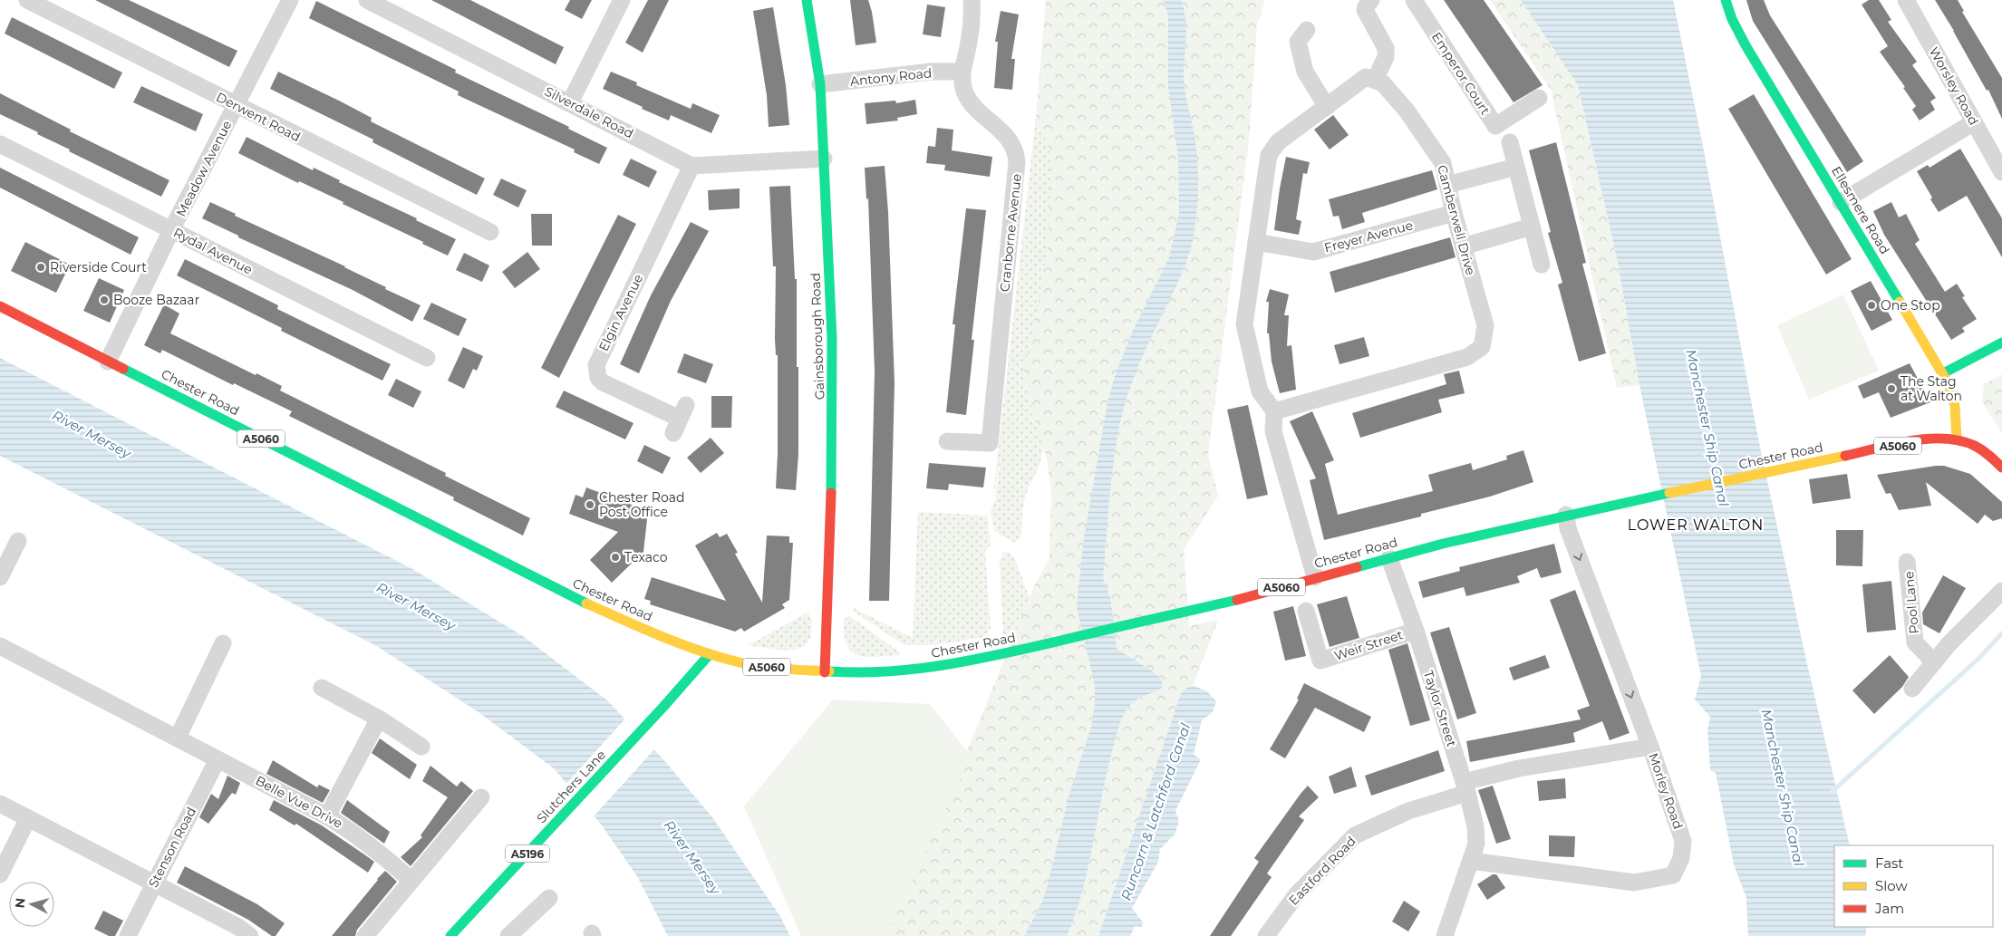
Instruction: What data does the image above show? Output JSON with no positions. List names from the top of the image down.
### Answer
{
  "streets": {
    "main road": [
      "Ellesmere Road",
      "Gainsborough Road",
      "Chester Road",
      "A5060",
      "Slutchers Lane",
      "A5196"
    ],
    "street": [
      "Emperor Court",
      "Antony Road",
      "Worsley Road",
      "Silverdale Road",
      "Derwent Road",
      "Meadow Avenue",
      "Camberwell Drive",
      "Cranborne Avenue",
      "Freyer Avenue",
      "Rydal Avenue",
      "Elgin Avenue",
      "Pool Lane",
      "Weir Street",
      "Taylor Street",
      "Morley Road",
      "Belle Vue Drive",
      "Stenson Road",
      "Eastford Road"
    ]
  },
  "crossings": [
    ["Antony Road", "Cranborne Avenue"],
    ["Antony Road", "Gainsborough Road"],
    ["Silverdale Road", "Elgin Avenue"],
    ["Derwent Road", "Meadow Avenue"],
    ["Meadow Avenue", "Rydal Avenue"],
    ["Meadow Avenue", "Chester Road"],
    ["Ellesmere Road", "Chester Road"],
    ["Camberwell Drive", "Freyer Avenue"],
    ["Gainsborough Road", "Chester Road"],
    ["Chester Road", "Taylor Street"],
    ["Chester Road", "Slutchers Lane"],
    ["Chester Road", "Morley Road"],
    ["Weir Street", "Taylor Street"],
    ["Taylor Street", "Morley Road"],
    ["Taylor Street", "Eastford Road"],
    ["Morley Road", "Eastford Road"],
    ["Belle Vue Drive", "Stenson Road"]
  ],
  "one_way": ["Morley Road"],
  "districts": ["LOWER WALTON"],
  "water": ["Manchester Ship Canal", "River Mersey", "Runcorn & Latchford Canal"],
  "places": [
    "Riverside Court",
    "Booze Bazaar",
    "One Stop",
    "The Stag at Walton",
    "Chester Road Post Office",
    "Texaco"
  ],
  "legend": ["Fast", "Slow", "Jam"],
  "north": "left"
}
